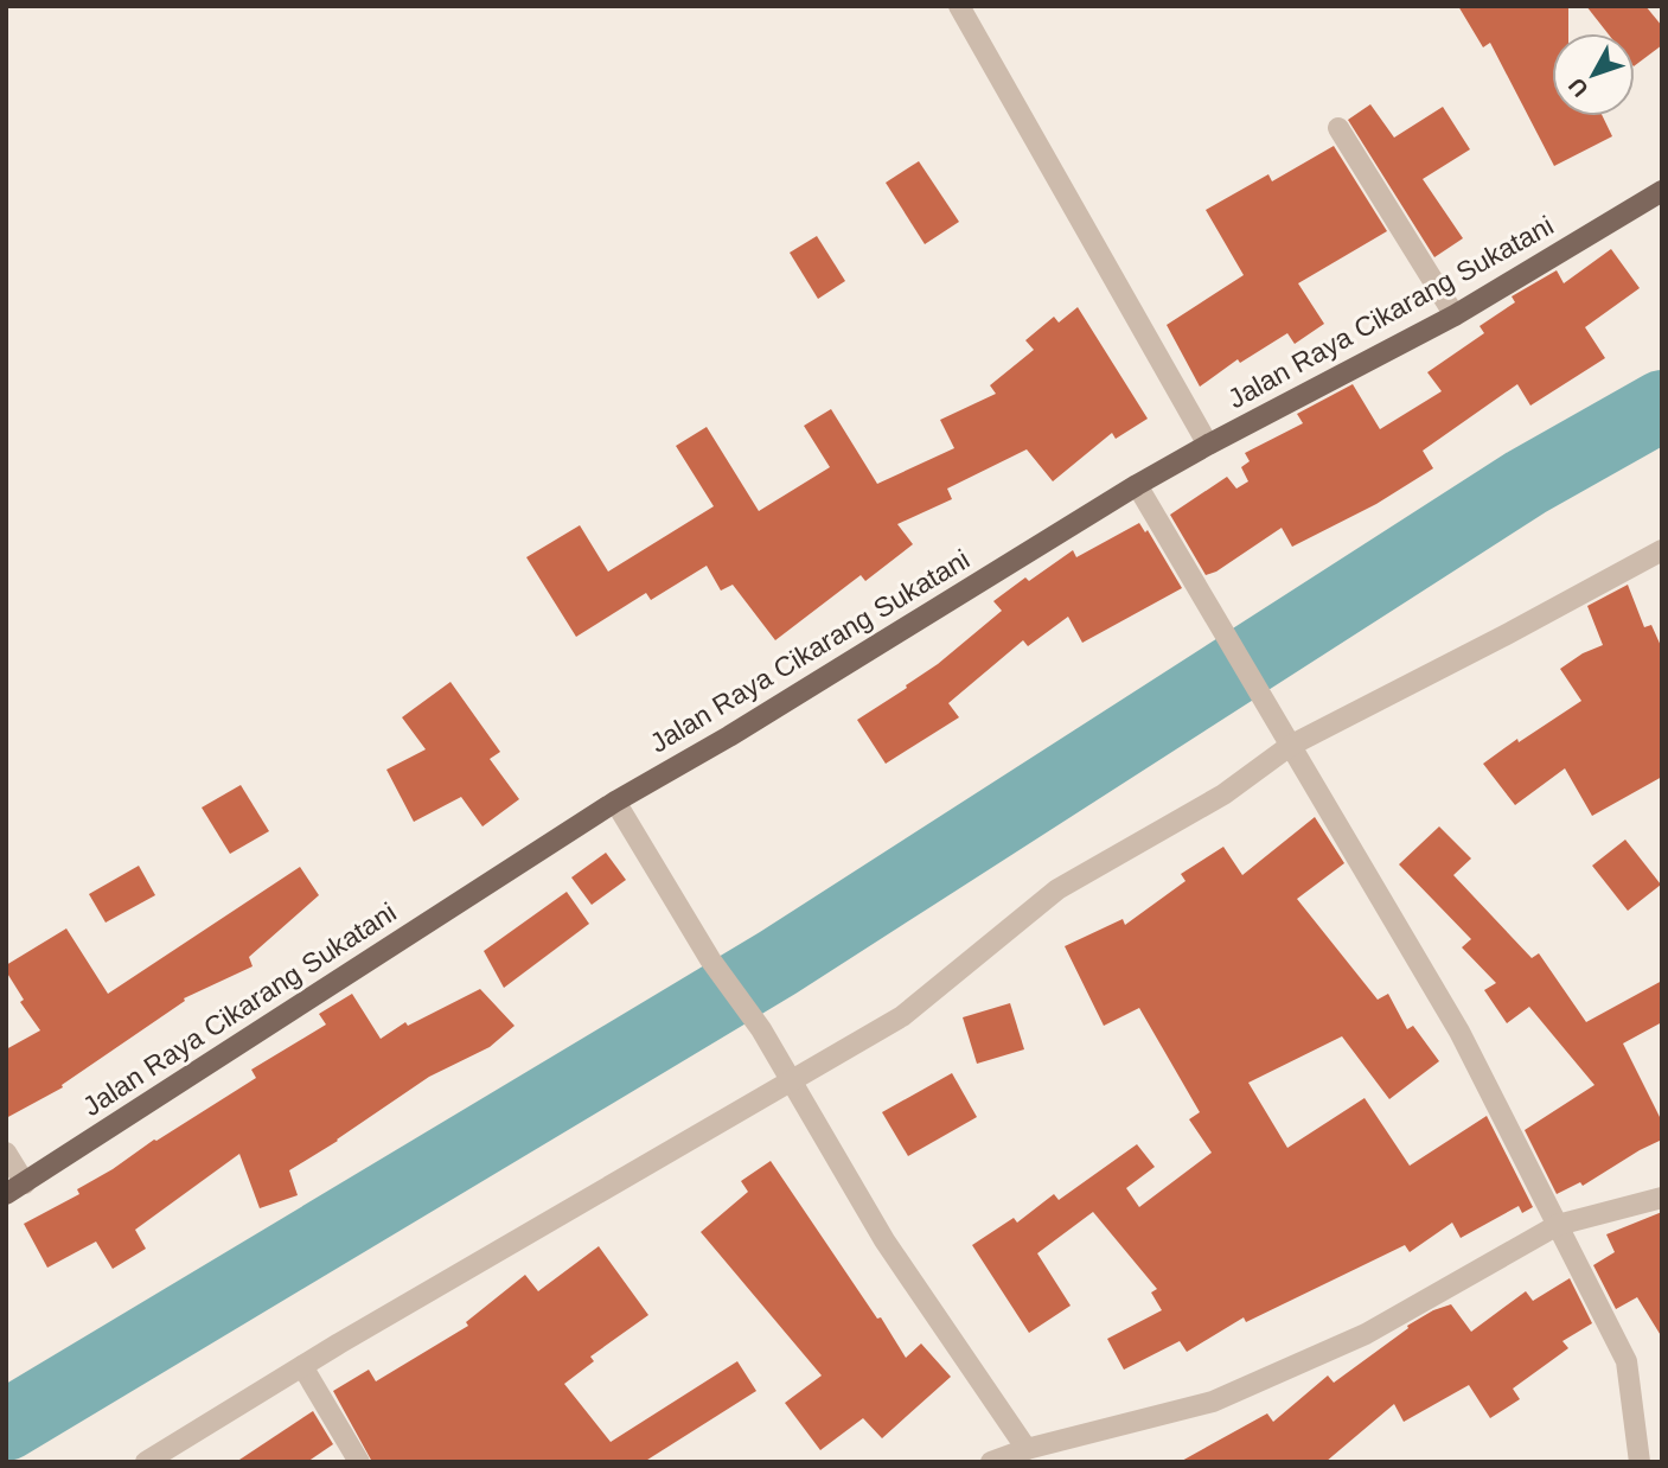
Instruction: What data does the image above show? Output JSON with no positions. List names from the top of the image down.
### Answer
{
  "streets": {
    "main road": ["Jalan Raya Cikarang Sukatani"]
  },
  "north": "bottom left"
}
